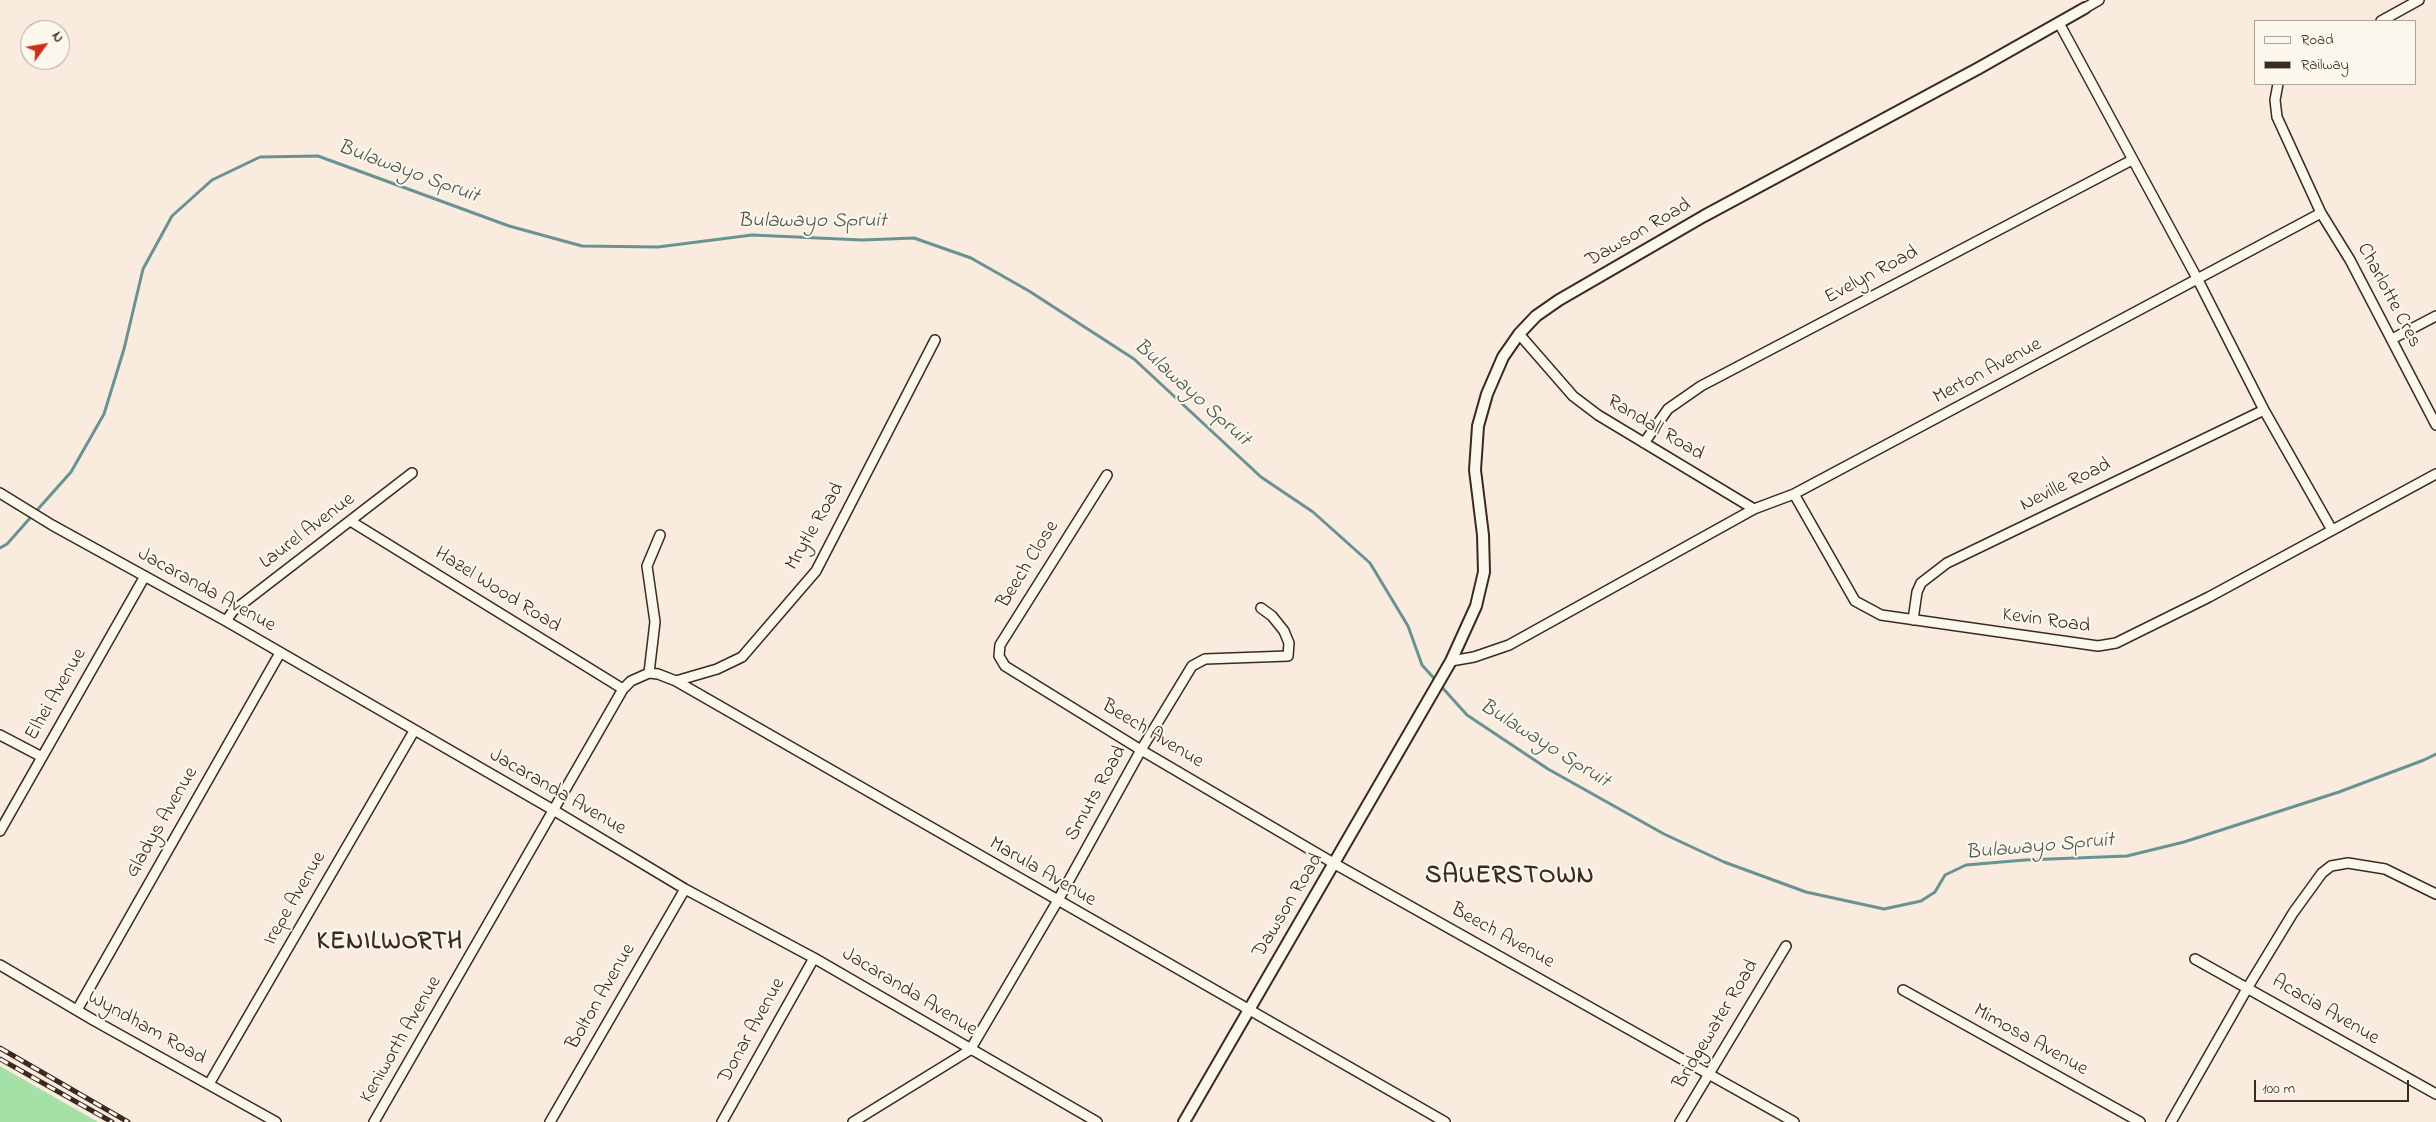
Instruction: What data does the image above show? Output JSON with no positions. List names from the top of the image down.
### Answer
{
  "streets": {
    "street": [
      "Dawson Road",
      "Evelyn Road",
      "Charlotte Cres",
      "Merton Avenue",
      "Randall Road",
      "Neville Road",
      "Mrytle Road",
      "Laurel Avenue",
      "Beech Close",
      "Jacaranda Avenue",
      "Hazel Wood Road",
      "Kevin Road",
      "Elhei Avenue",
      "Beech Avenue",
      "Smuts Road",
      "Gladys Avenue",
      "Marula Avenue",
      "Irepe Avenue",
      "Bolton Avenue",
      "Acacia Avenue",
      "Bridgewater Road",
      "Wyndham Road",
      "Donar Avenue",
      "Keniworth Avenue",
      "Mimosa Avenue"
    ]
  },
  "crossings": [
    ["Dawson Road", "Randall Road"],
    ["Dawson Road", "Beech Avenue"],
    ["Dawson Road", "Marula Avenue"],
    ["Evelyn Road", "Randall Road"],
    ["Merton Avenue", "Kevin Road"],
    ["Neville Road", "Kevin Road"],
    ["Mrytle Road", "Marula Avenue"],
    ["Laurel Avenue", "Jacaranda Avenue"],
    ["Laurel Avenue", "Hazel Wood Road"],
    ["Beech Close", "Beech Avenue"],
    ["Jacaranda Avenue", "Elhei Avenue"],
    ["Jacaranda Avenue", "Smuts Road"],
    ["Jacaranda Avenue", "Gladys Avenue"],
    ["Jacaranda Avenue", "Irepe Avenue"],
    ["Jacaranda Avenue", "Bolton Avenue"],
    ["Jacaranda Avenue", "Donar Avenue"],
    ["Jacaranda Avenue", "Keniworth Avenue"],
    ["Hazel Wood Road", "Keniworth Avenue"],
    ["Beech Avenue", "Smuts Road"],
    ["Beech Avenue", "Bridgewater Road"],
    ["Smuts Road", "Marula Avenue"],
    ["Gladys Avenue", "Wyndham Road"],
    ["Irepe Avenue", "Wyndham Road"]
  ],
  "districts": ["SAUERSTOWN", "KENILWORTH"],
  "water": ["Bulawayo Spruit"],
  "legend": ["Road", "Railway"],
  "scale_bar": "100 m",
  "north": "top right"
}
